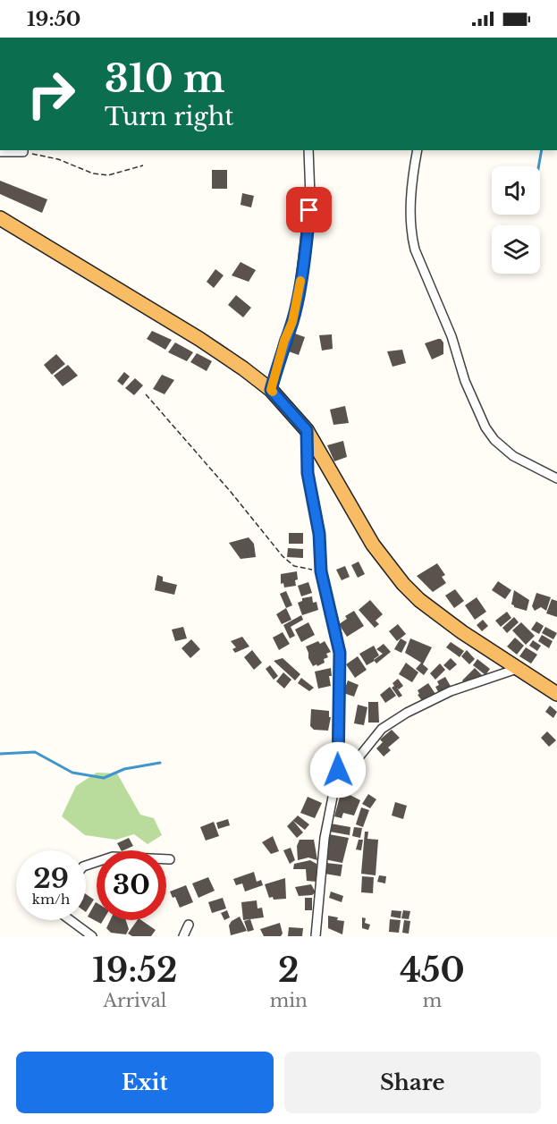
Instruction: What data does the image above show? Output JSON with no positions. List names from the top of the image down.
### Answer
{
  "page": {
    "status": "19:50",
    "turn": ["310 m", "Turn right"],
    "speed": "29 km/h",
    "limit": "30",
    "eta": [
      "19:52",
      "Arrival",
      "2",
      "min",
      "450",
      "m"
    ],
    "buttons": ["Exit", "Share"]
  }
}
